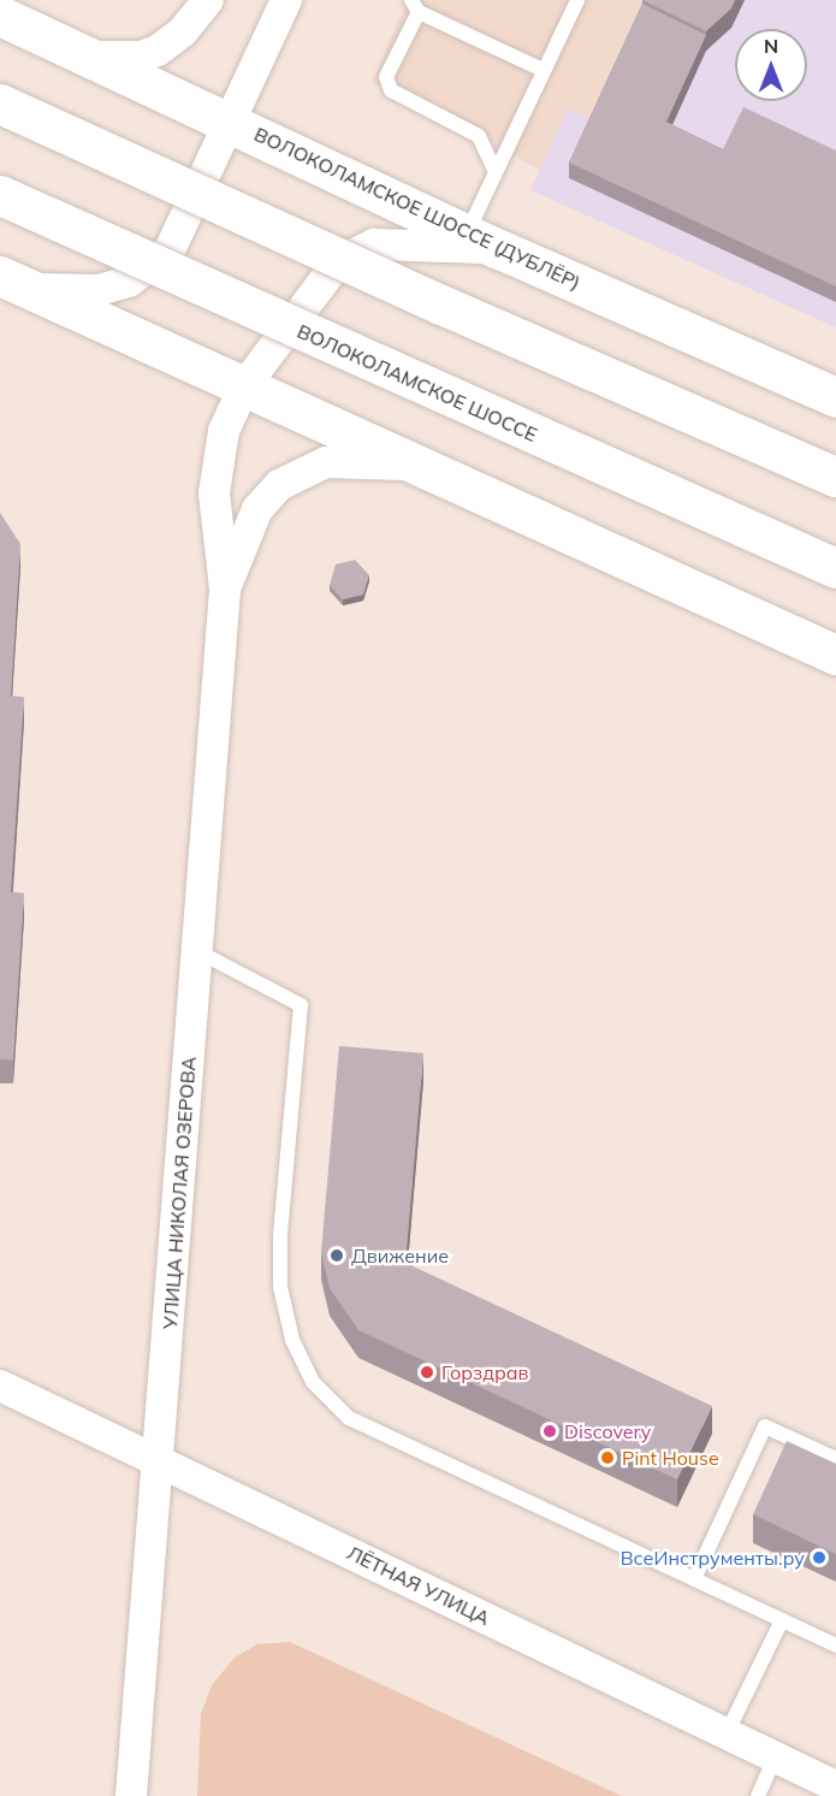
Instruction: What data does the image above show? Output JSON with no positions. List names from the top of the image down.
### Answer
{
  "streets": {
    "main road": ["ВОЛОКОЛАМСКОЕ ШОССЕ (ДУБЛЁР)", "ВОЛОКОЛАМСКОЕ ШОССЕ"],
    "street": ["УЛИЦА НИКОЛАЯ ОЗЕРОВА", "ЛЁТНАЯ УЛИЦА"]
  },
  "crossings": [
    ["ВОЛОКОЛАМСКОЕ ШОССЕ (ДУБЛЁР)", "УЛИЦА НИКОЛАЯ ОЗЕРОВА"],
    ["УЛИЦА НИКОЛАЯ ОЗЕРОВА", "ЛЁТНАЯ УЛИЦА"]
  ],
  "places": [
    "Движение",
    "Горздрав",
    "Discovery",
    "Pint House",
    "ВсеИнструменты.ру"
  ],
  "north": "top"
}
